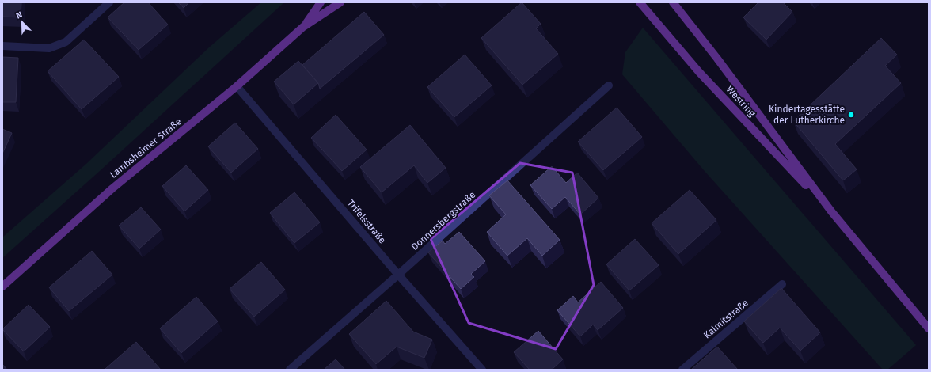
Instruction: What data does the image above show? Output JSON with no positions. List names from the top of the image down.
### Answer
{
  "streets": {
    "main road": ["Westring", "Lambsheimer Straße"],
    "street": ["Donnersbergstraße", "Trifelsstraße", "Kalmitstraße"]
  },
  "crossings": [
    ["Lambsheimer Straße", "Trifelsstraße"],
    ["Donnersbergstraße", "Trifelsstraße"]
  ],
  "places": ["Kindertagesstätte der Lutherkirche"],
  "north": "top left"
}
